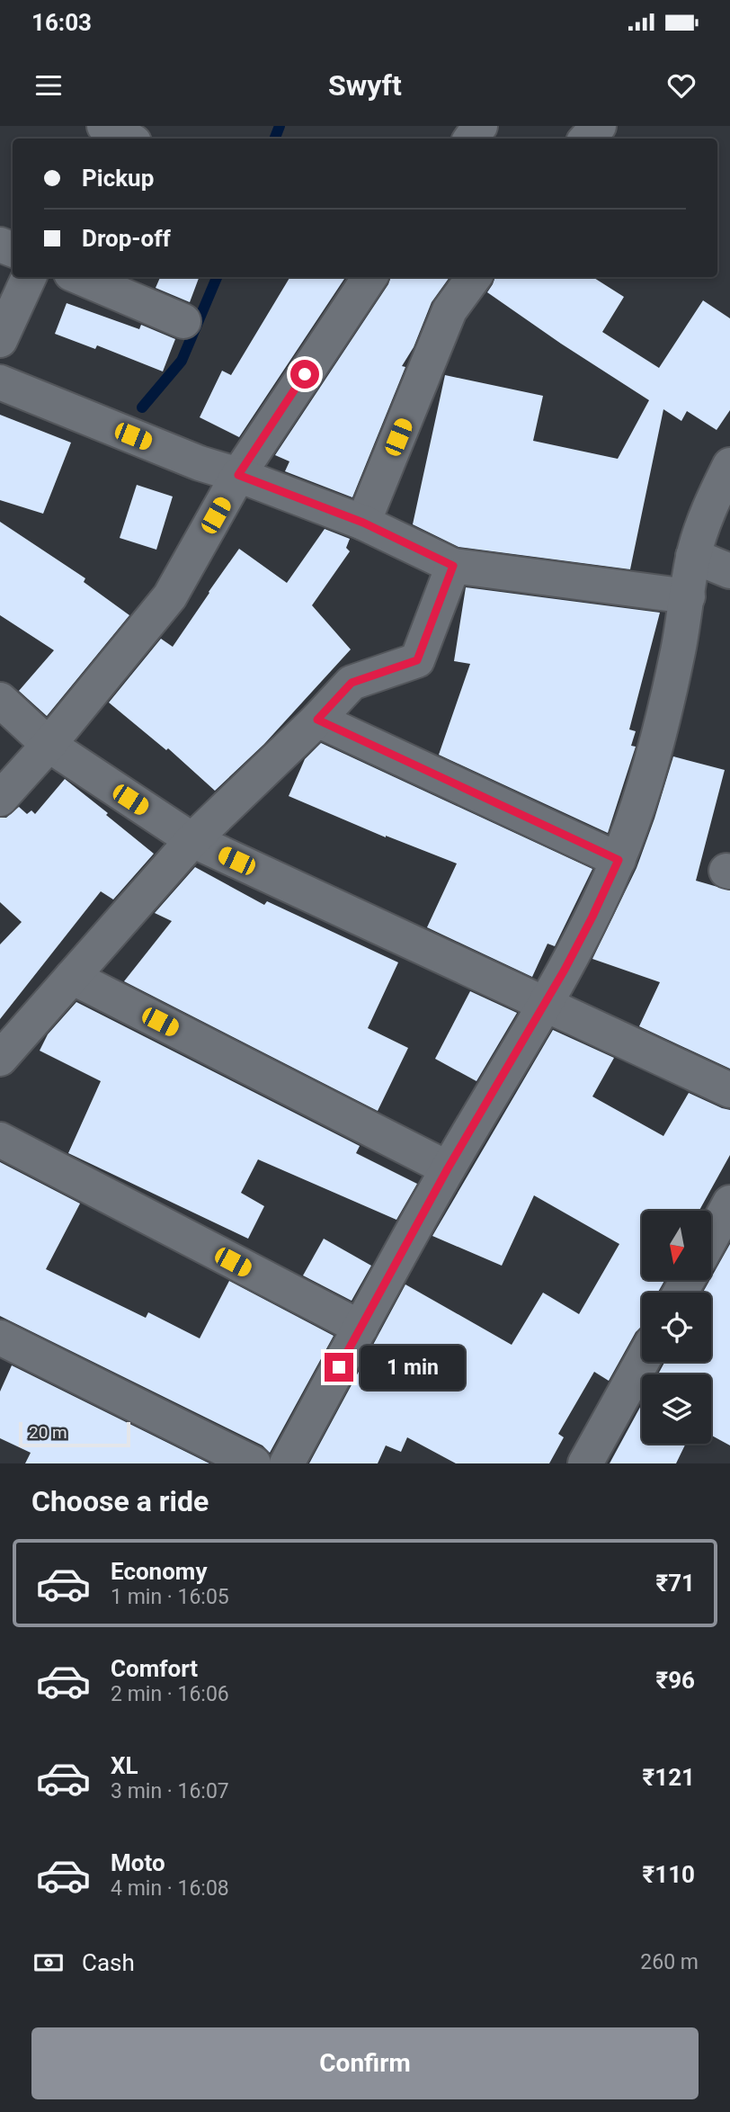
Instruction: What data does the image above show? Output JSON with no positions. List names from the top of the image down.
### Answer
{
  "scale_bar": "20 m",
  "north": "bottom",
  "page": {
    "status": "16:03",
    "header": "Swyft",
    "banner": ["Pickup", "Drop-off"],
    "bubble": "1 min",
    "scale": "20 m",
    "heading": "Choose a ride",
    "list": [
      {
        "name": "Economy",
        "note": "1 min · 16:05",
        "value": "₹71"
      },
      {
        "name": "Comfort",
        "note": "2 min · 16:06",
        "value": "₹96"
      },
      {
        "name": "XL",
        "note": "3 min · 16:07",
        "value": "₹121"
      },
      {
        "name": "Moto",
        "note": "4 min · 16:08",
        "value": "₹110"
      }
    ],
    "pay": ["Cash", "260 m"],
    "buttons": "Confirm"
  }
}
